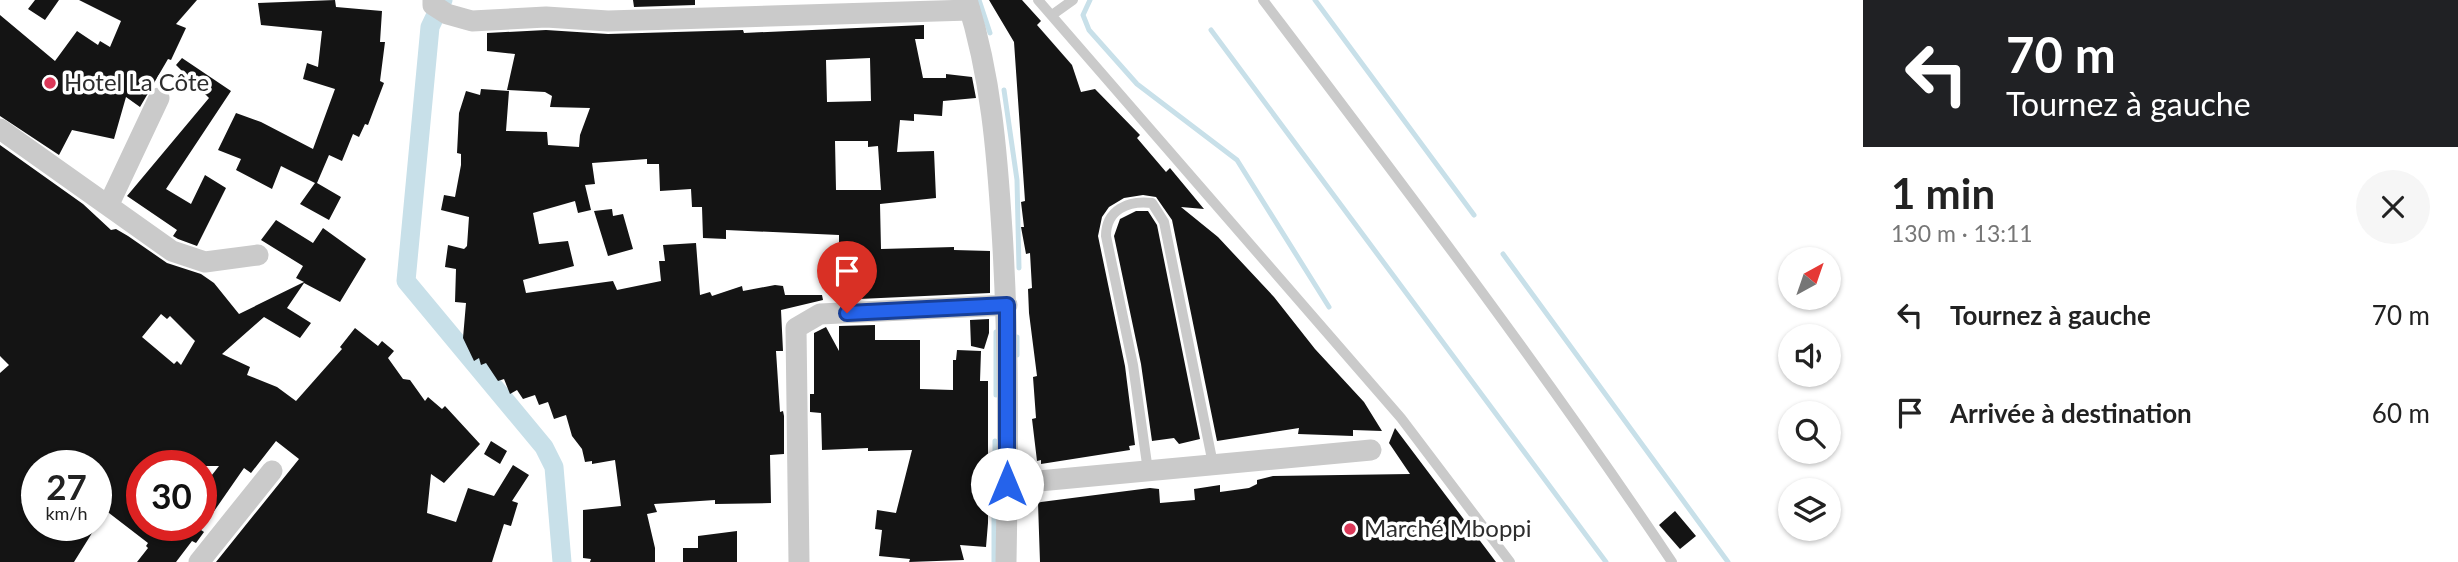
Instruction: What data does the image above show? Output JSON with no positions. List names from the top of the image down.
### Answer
{
  "places": ["Hotel La Côte", "Marché Mboppi"],
  "north": "top right",
  "page": {
    "turn": ["70 m", "Tournez à gauche"],
    "heading": ["1 min", "130 m · 13:11"],
    "list": [
      {
        "name": "Tournez à gauche",
        "value": "70 m"
      },
      {
        "name": "Arrivée à destination",
        "value": "60 m"
      }
    ],
    "speed": "27 km/h",
    "limit": "30"
  }
}
